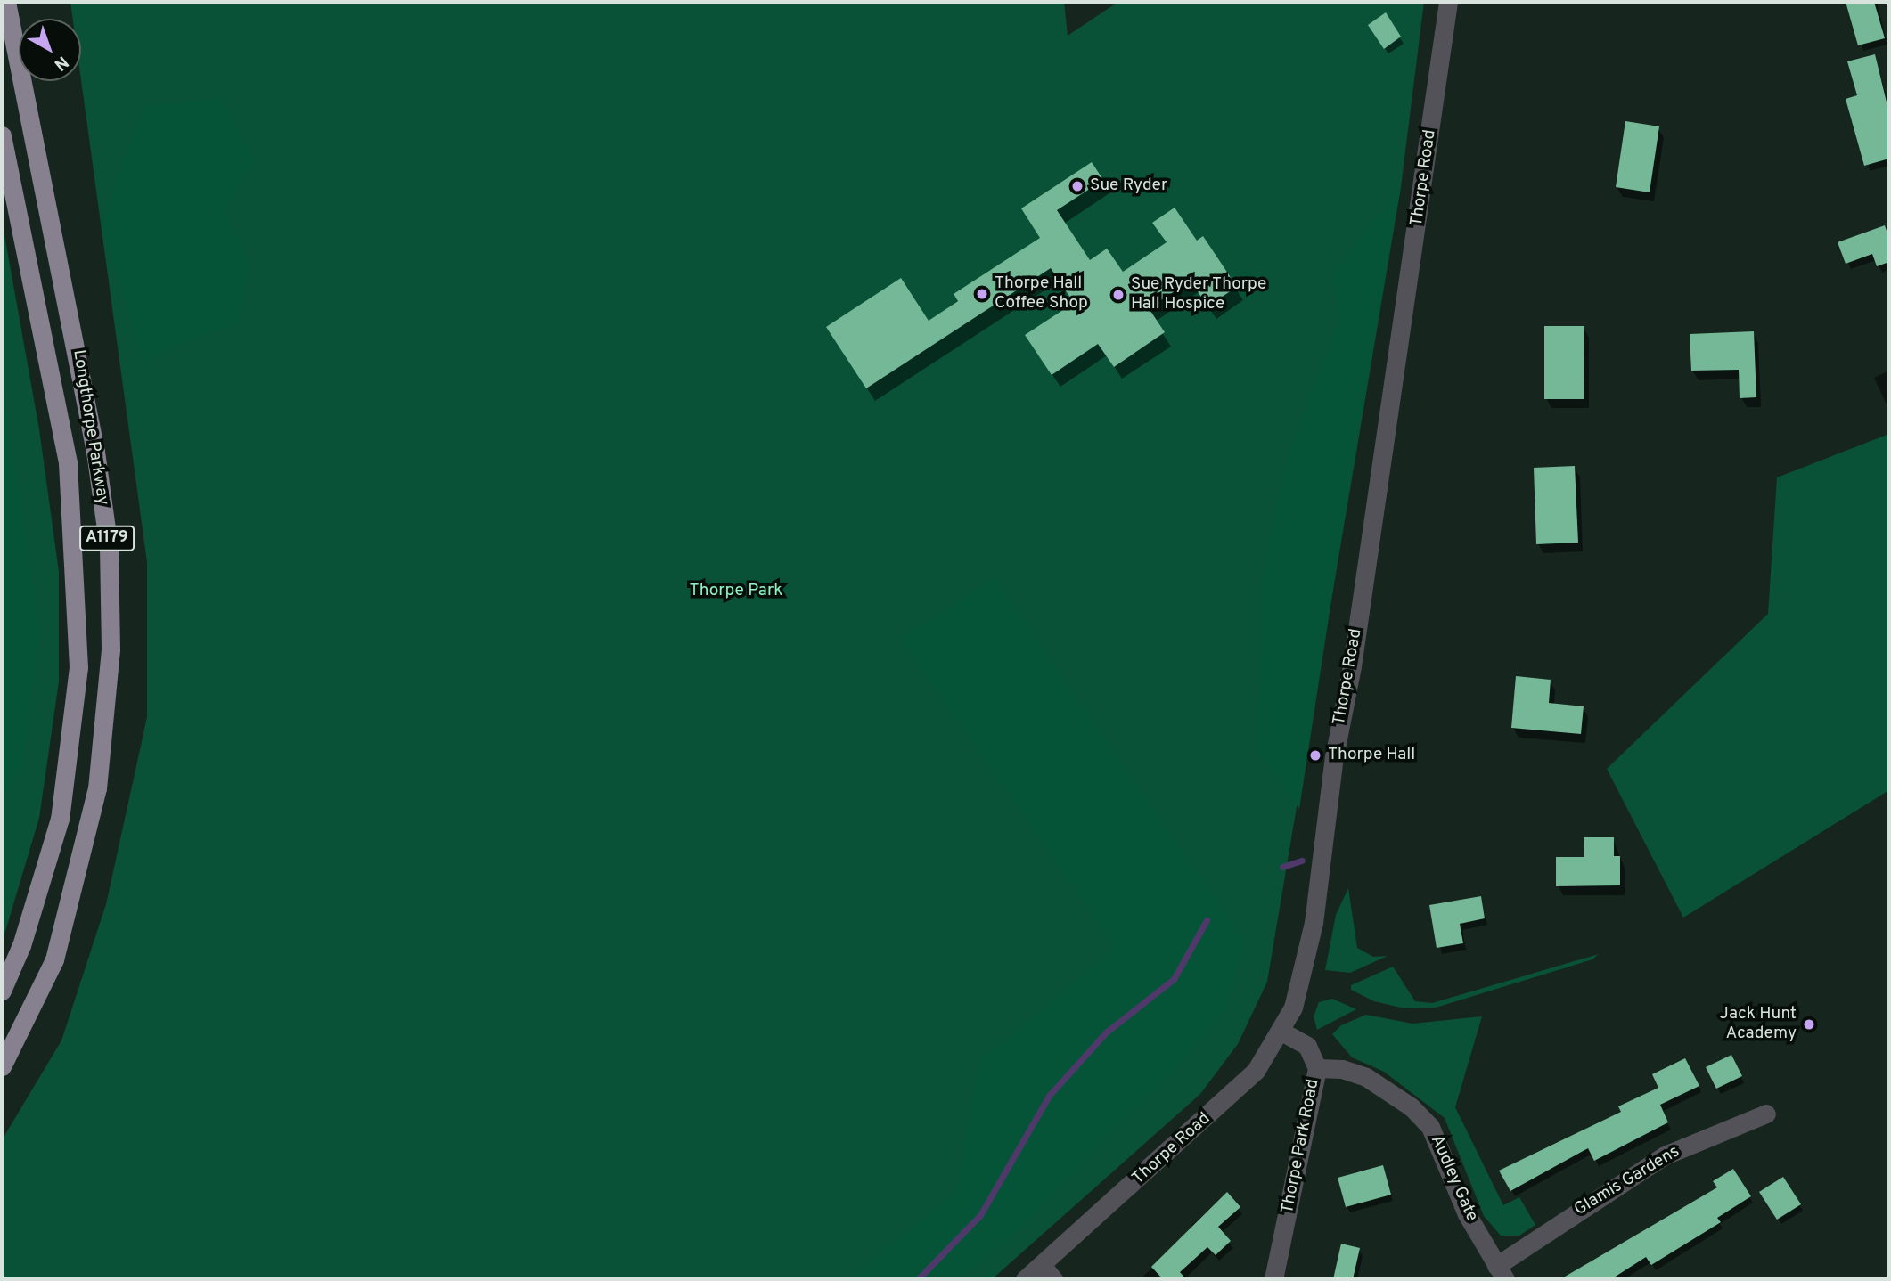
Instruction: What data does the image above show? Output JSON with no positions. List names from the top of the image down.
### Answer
{
  "streets": {
    "main road": ["Longthorpe Parkway", "A1179"],
    "street": [
      "Thorpe Road",
      "Thorpe Park Road",
      "Audley Gate",
      "Glamis Gardens"
    ]
  },
  "crossings": [
    ["Thorpe Road", "Thorpe Park Road"],
    ["Thorpe Park Road", "Audley Gate"],
    ["Audley Gate", "Glamis Gardens"]
  ],
  "parks": ["Thorpe Park"],
  "places": [
    "Sue Ryder",
    "Thorpe Hall Coffee Shop",
    "Sue Ryder Thorpe Hall Hospice",
    "Thorpe Hall",
    "Jack Hunt Academy"
  ],
  "north": "bottom right"
}
